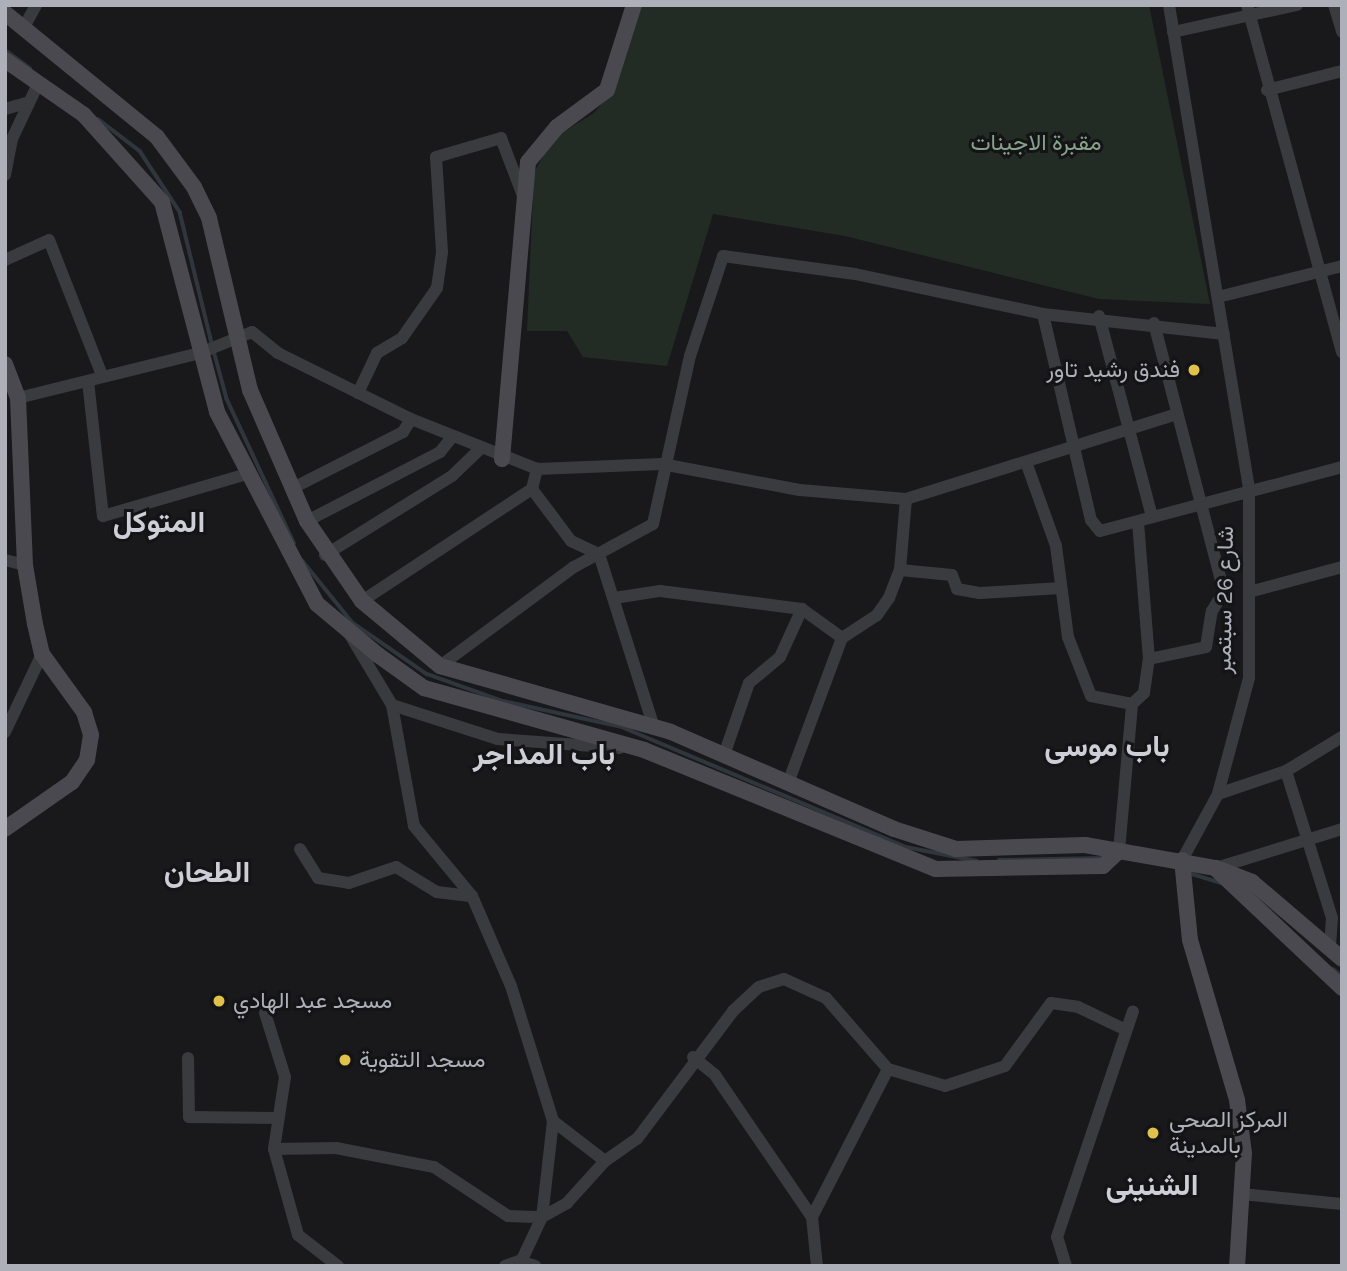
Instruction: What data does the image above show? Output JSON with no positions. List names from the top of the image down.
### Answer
{
  "streets": {
    "street": ["شارع 26 سبتمبر"]
  },
  "districts": [
    "المتوكل",
    "باب موسى",
    "باب المداجر",
    "الطحان",
    "الشنينى"
  ],
  "parks": ["مقبرة الاجينات"],
  "places": [
    "فندق رشيد تاور",
    "مسجد عبد الهادي",
    "مسجد التقوية",
    "المركز الصحي بالمدينة"
  ]
}
